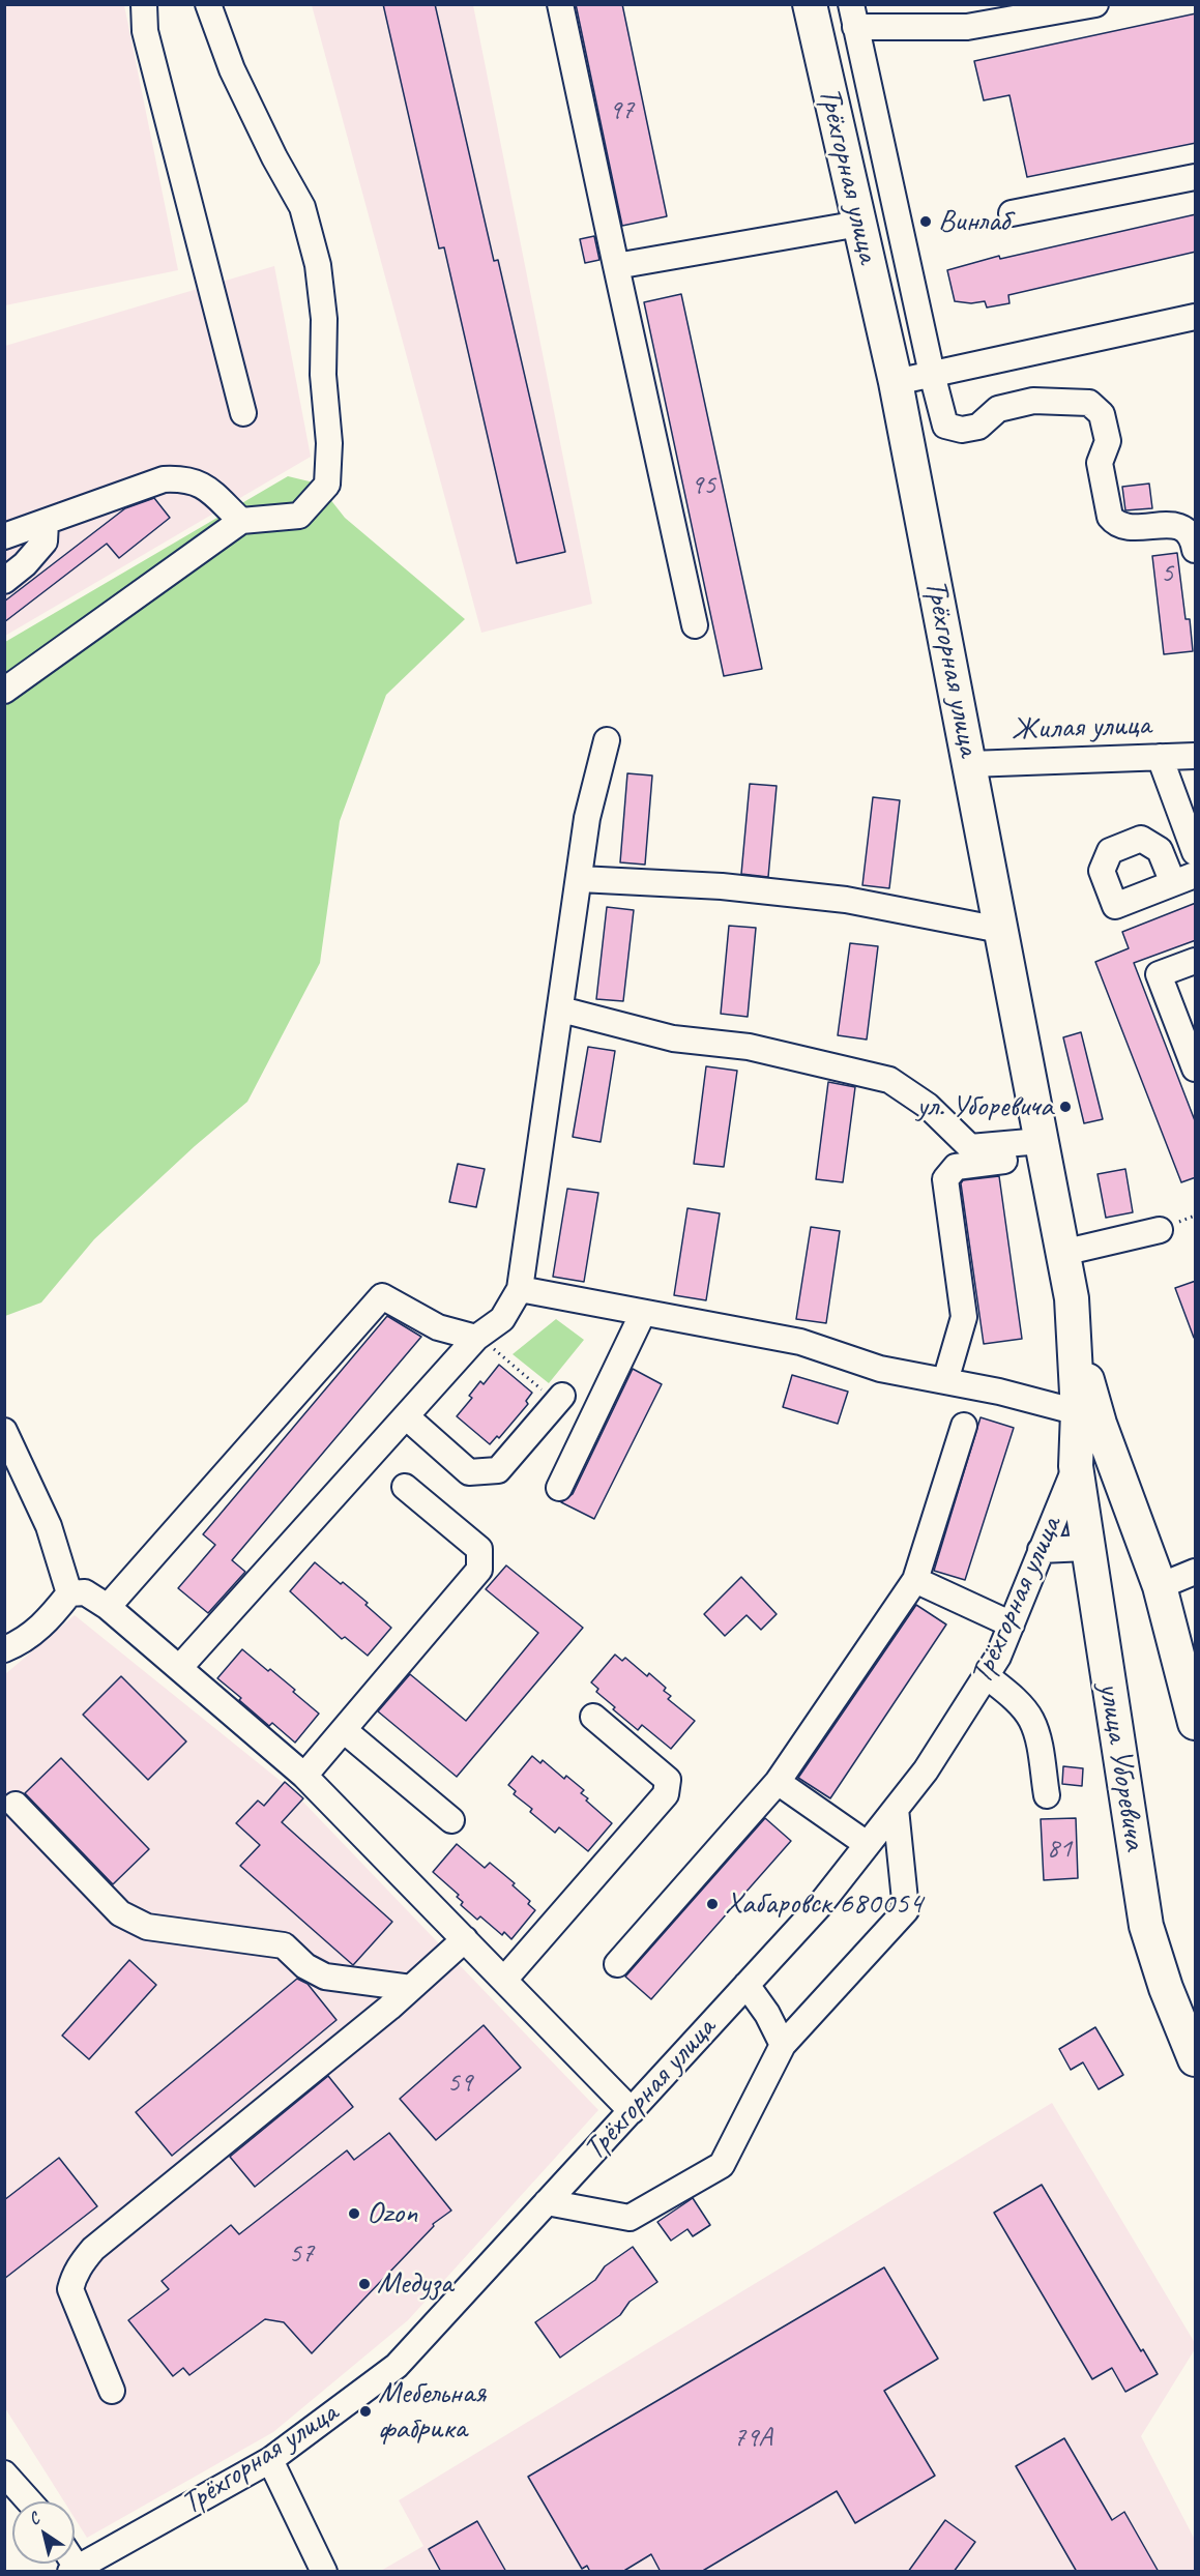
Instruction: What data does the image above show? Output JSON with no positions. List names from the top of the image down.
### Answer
{
  "streets": {
    "main road": ["Трёхгорная улица", "улица Уборевича"],
    "street": ["Жилая улица"]
  },
  "crossings": [
    ["Трёхгорная улица", "Жилая улица"],
    ["Трёхгорная улица", "улица Уборевича"]
  ],
  "places": [
    "Винлаб",
    "ул. Уборевича",
    "Хабаровск 680054",
    "Ozon",
    "Медуза",
    "Мебельная фабрика"
  ],
  "house_numbers": [
    "97",
    "95",
    "5",
    "81",
    "59",
    "57",
    "79А"
  ],
  "north": "top left"
}
